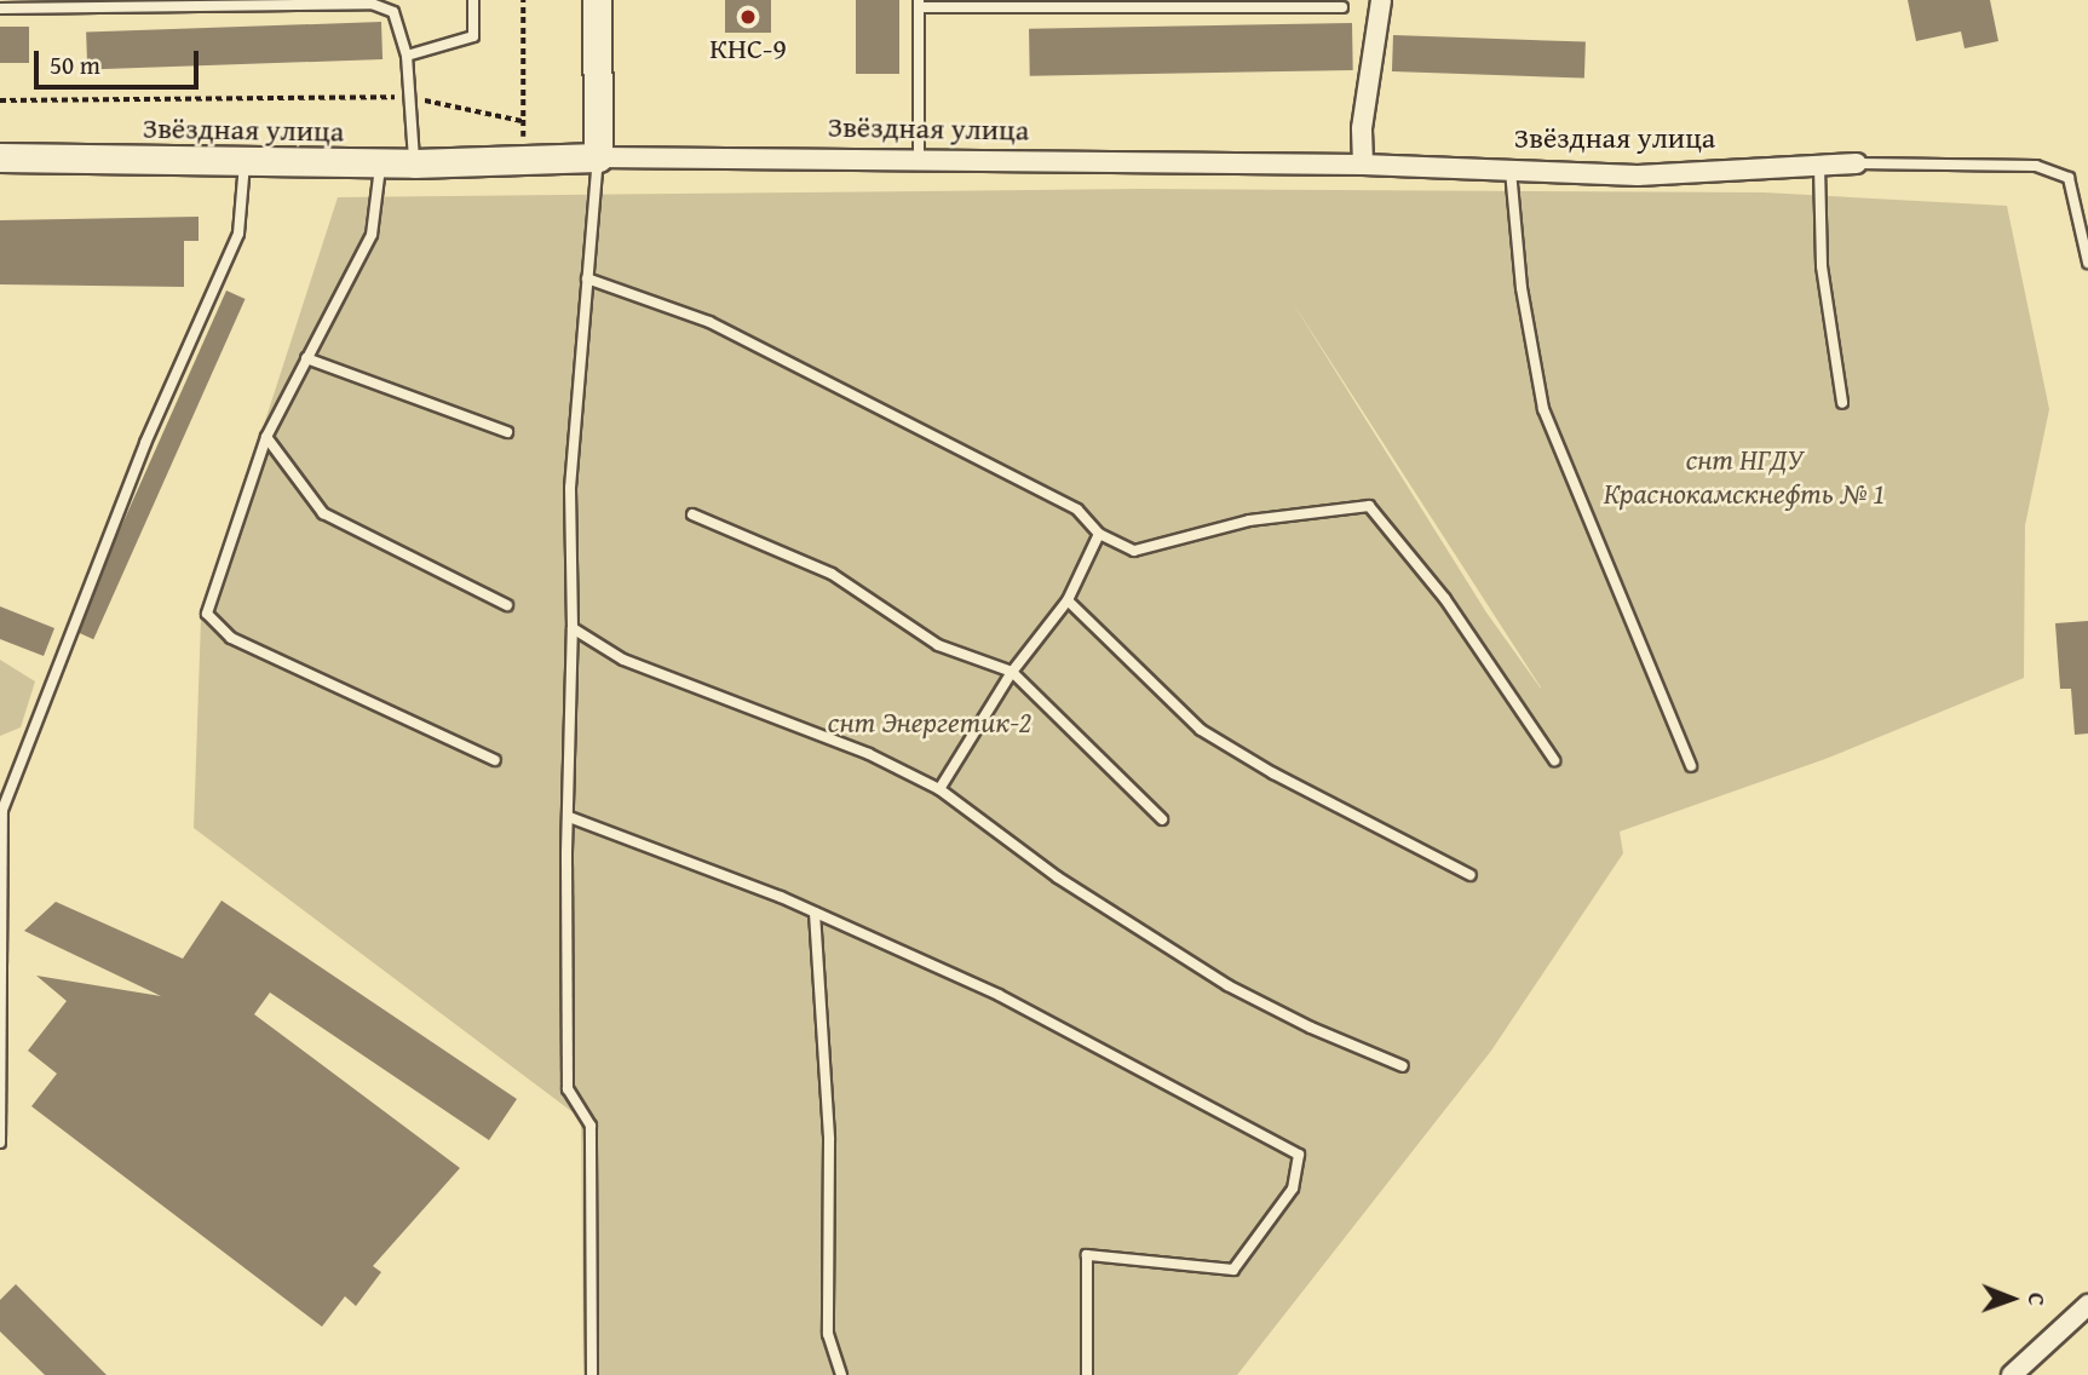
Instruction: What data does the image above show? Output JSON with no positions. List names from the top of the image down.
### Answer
{
  "streets": {
    "street": ["Звёздная улица"]
  },
  "parks": ["снт НГДУ Краснокамскнефть № 1", "снт Энергетик-2"],
  "places": ["КНС-9"],
  "scale_bar": "50 m",
  "north": "right"
}
